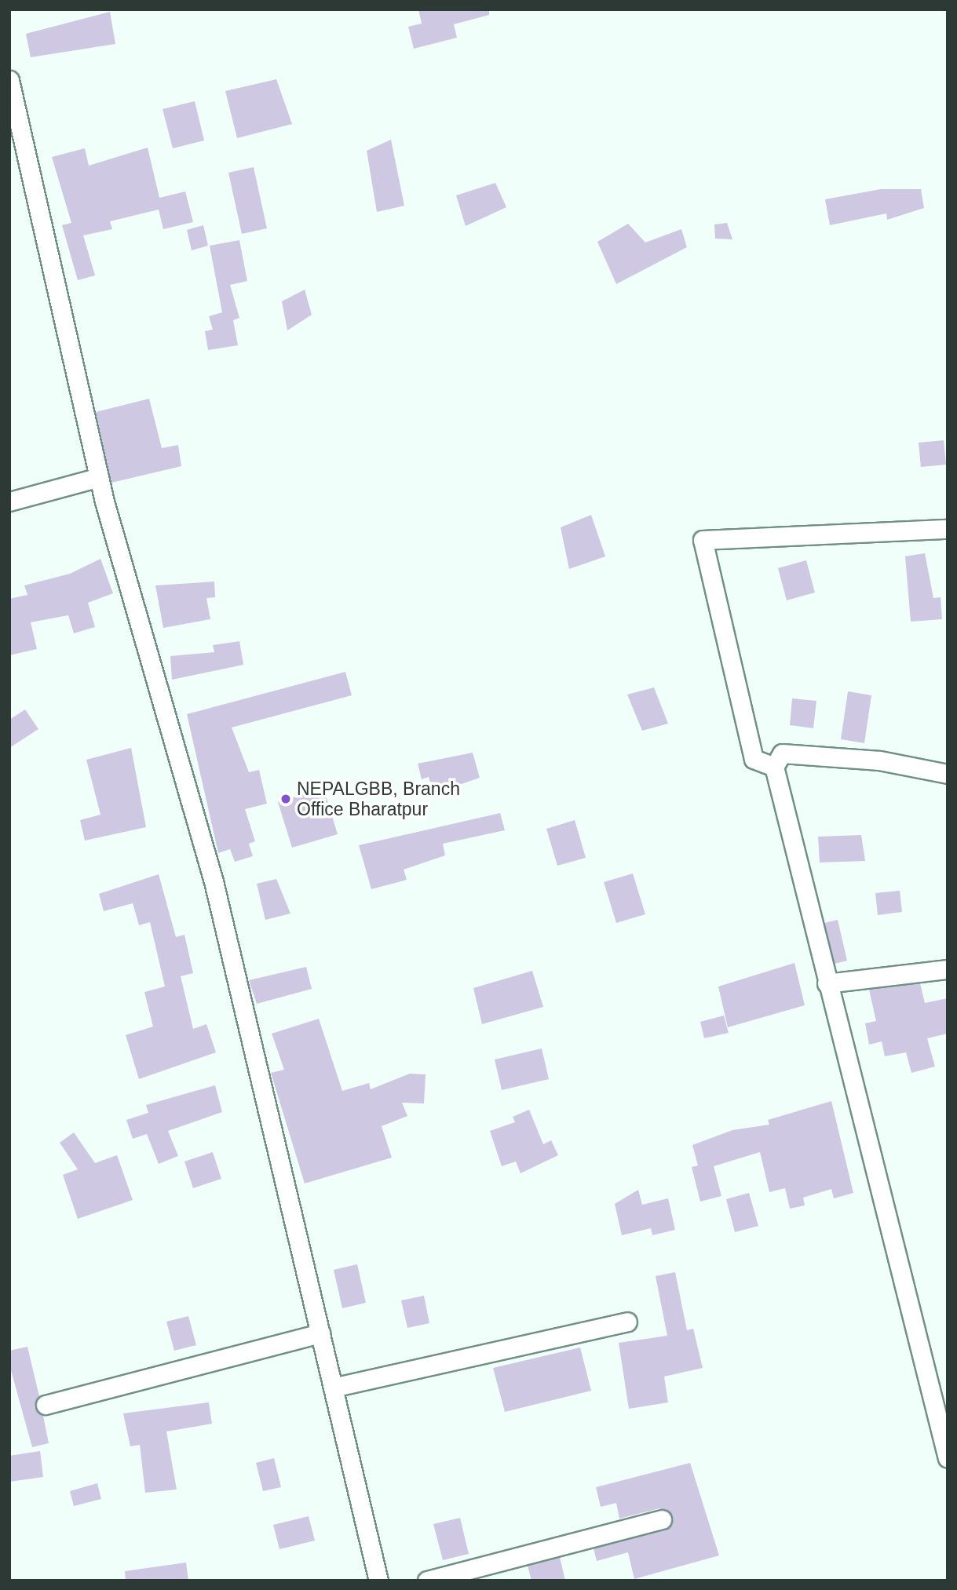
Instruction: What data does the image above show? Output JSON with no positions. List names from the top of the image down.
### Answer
{
  "places": ["NEPALGBB, Branch Office Bharatpur"]
}
